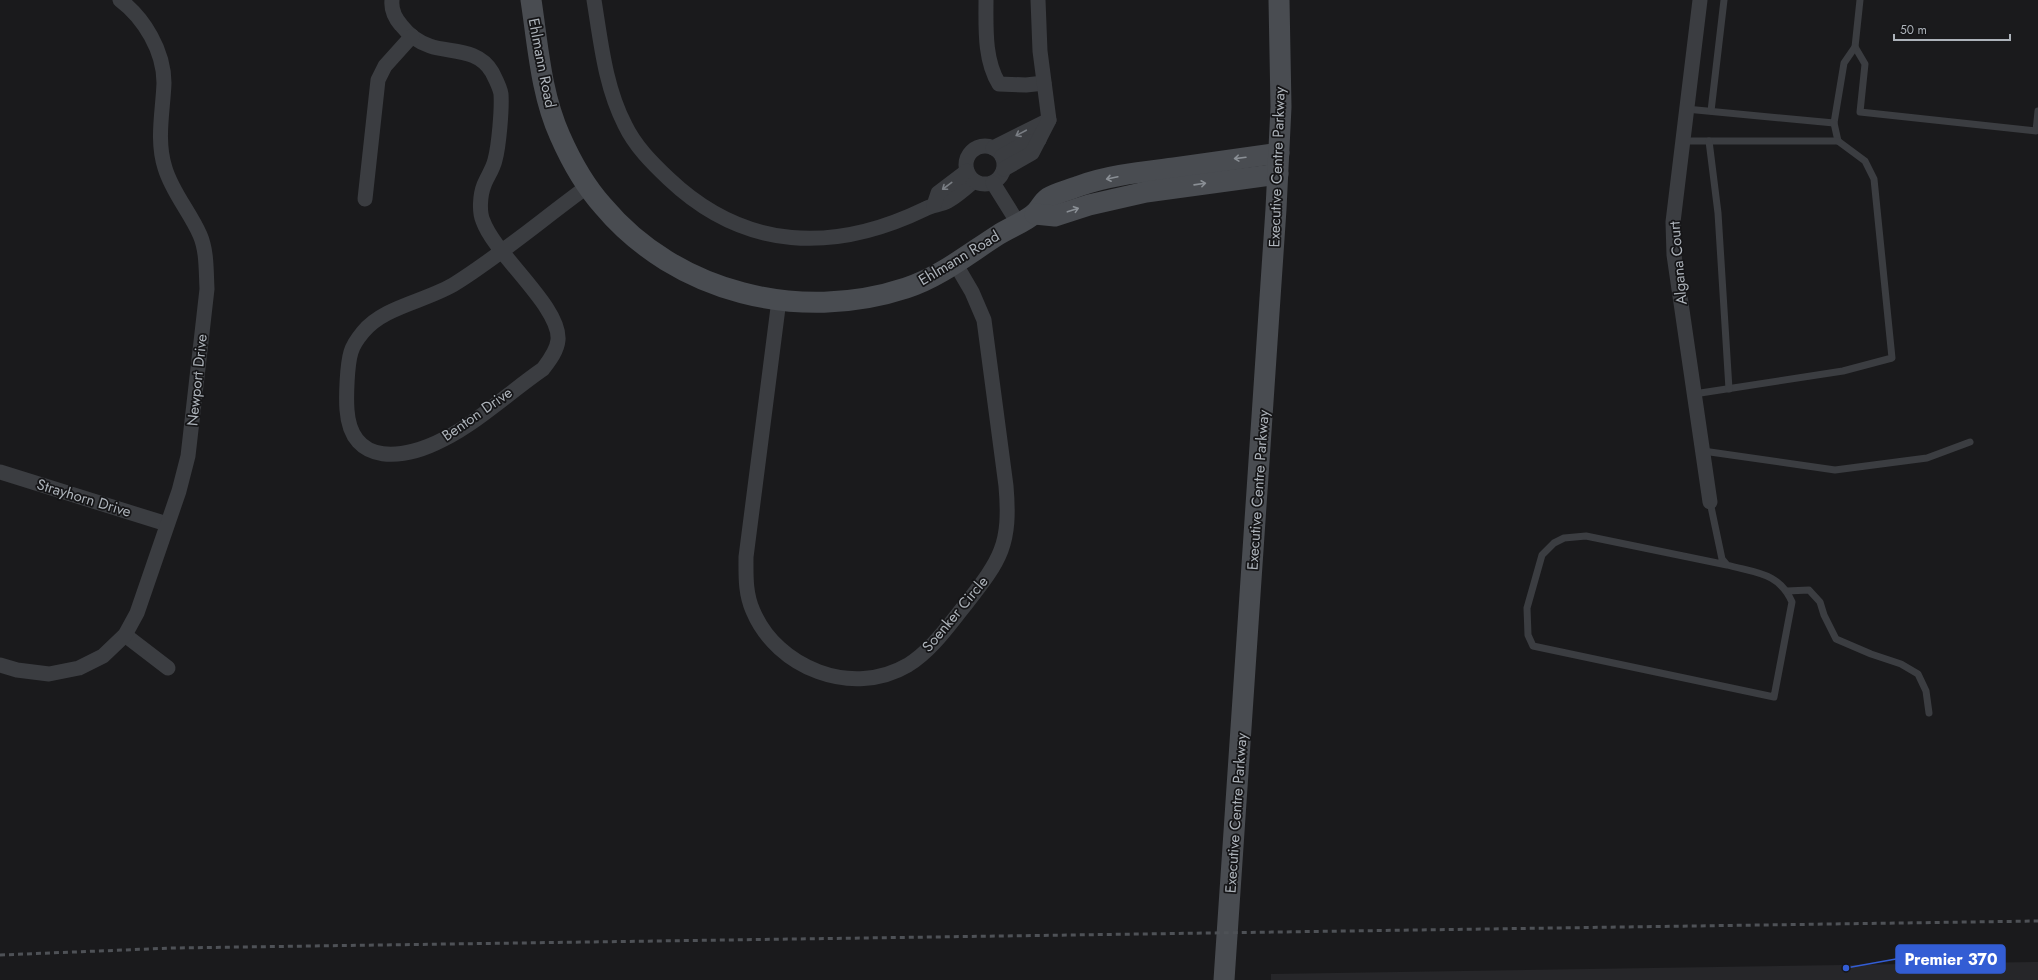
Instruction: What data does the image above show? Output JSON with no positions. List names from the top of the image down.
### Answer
{
  "streets": {
    "street": [
      "Ehlmann Road",
      "Executive Centre Parkway",
      "Algana Court",
      "Newport Drive",
      "Benton Drive",
      "Strayhorn Drive",
      "Soenker Circle"
    ]
  },
  "crossings": [
    ["Ehlmann Road", "Executive Centre Parkway"],
    ["Ehlmann Road", "Benton Drive"],
    ["Ehlmann Road", "Soenker Circle"],
    ["Newport Drive", "Strayhorn Drive"]
  ],
  "places": ["Premier 370"],
  "scale_bar": "50 m"
}
